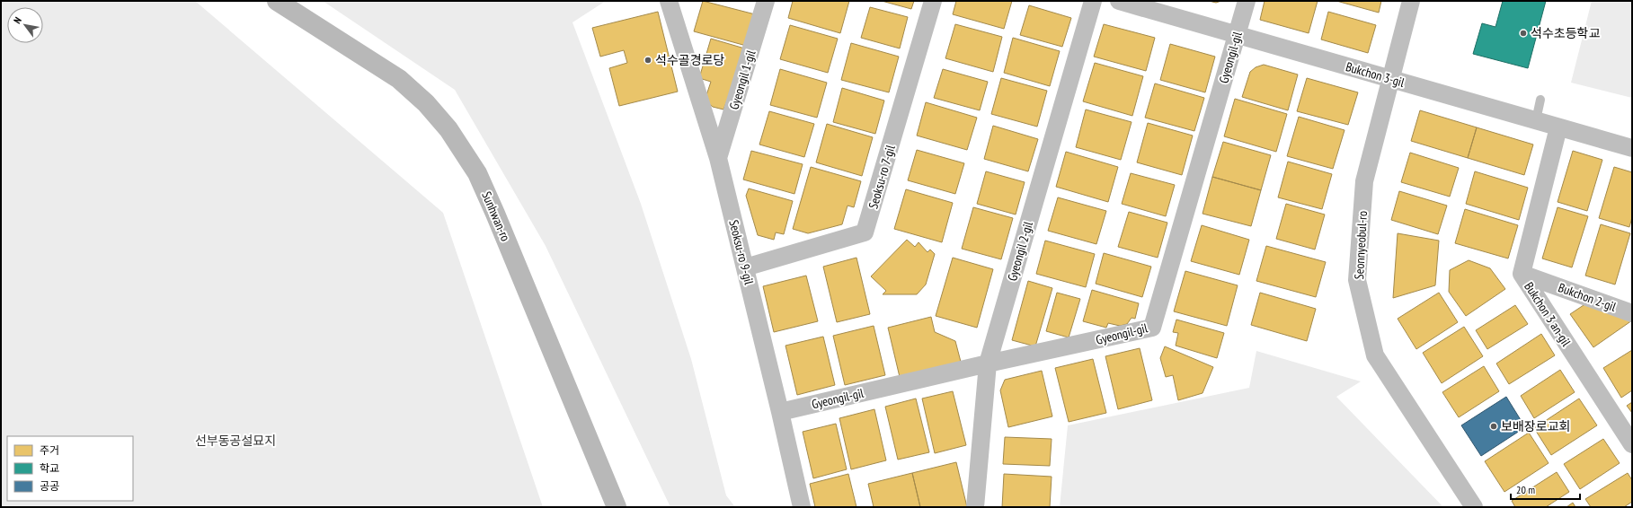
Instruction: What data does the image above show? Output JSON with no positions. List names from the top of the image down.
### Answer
{
  "streets": {
    "main road": ["Sunhwan-ro"],
    "street": [
      "Gyeongil-gil",
      "Bukchon 3-gil",
      "Gyeongil 1-gil",
      "Seoksu-ro 7-gil",
      "Seonnyeobul-ro",
      "Gyeongil 2-gil",
      "Seoksu-ro 9-gil",
      "Bukchon 2-gil",
      "Bukchon 3 an-gil"
    ]
  },
  "crossings": [
    ["Gyeongil-gil", "Bukchon 3-gil"],
    ["Gyeongil-gil", "Gyeongil 2-gil"],
    ["Gyeongil-gil", "Seoksu-ro 9-gil"],
    ["Bukchon 3-gil", "Seonnyeobul-ro"],
    ["Bukchon 3-gil", "Bukchon 3 an-gil"],
    ["Gyeongil 1-gil", "Seoksu-ro 9-gil"],
    ["Seoksu-ro 7-gil", "Seoksu-ro 9-gil"],
    ["Bukchon 2-gil", "Bukchon 3 an-gil"]
  ],
  "parks": ["선부동공설묘지"],
  "places": ["석수초등학교", "석수골경로당", "보배장로교회"],
  "legend": ["주거", "학교", "공공"],
  "scale_bar": "20 m",
  "north": "top left"
}
